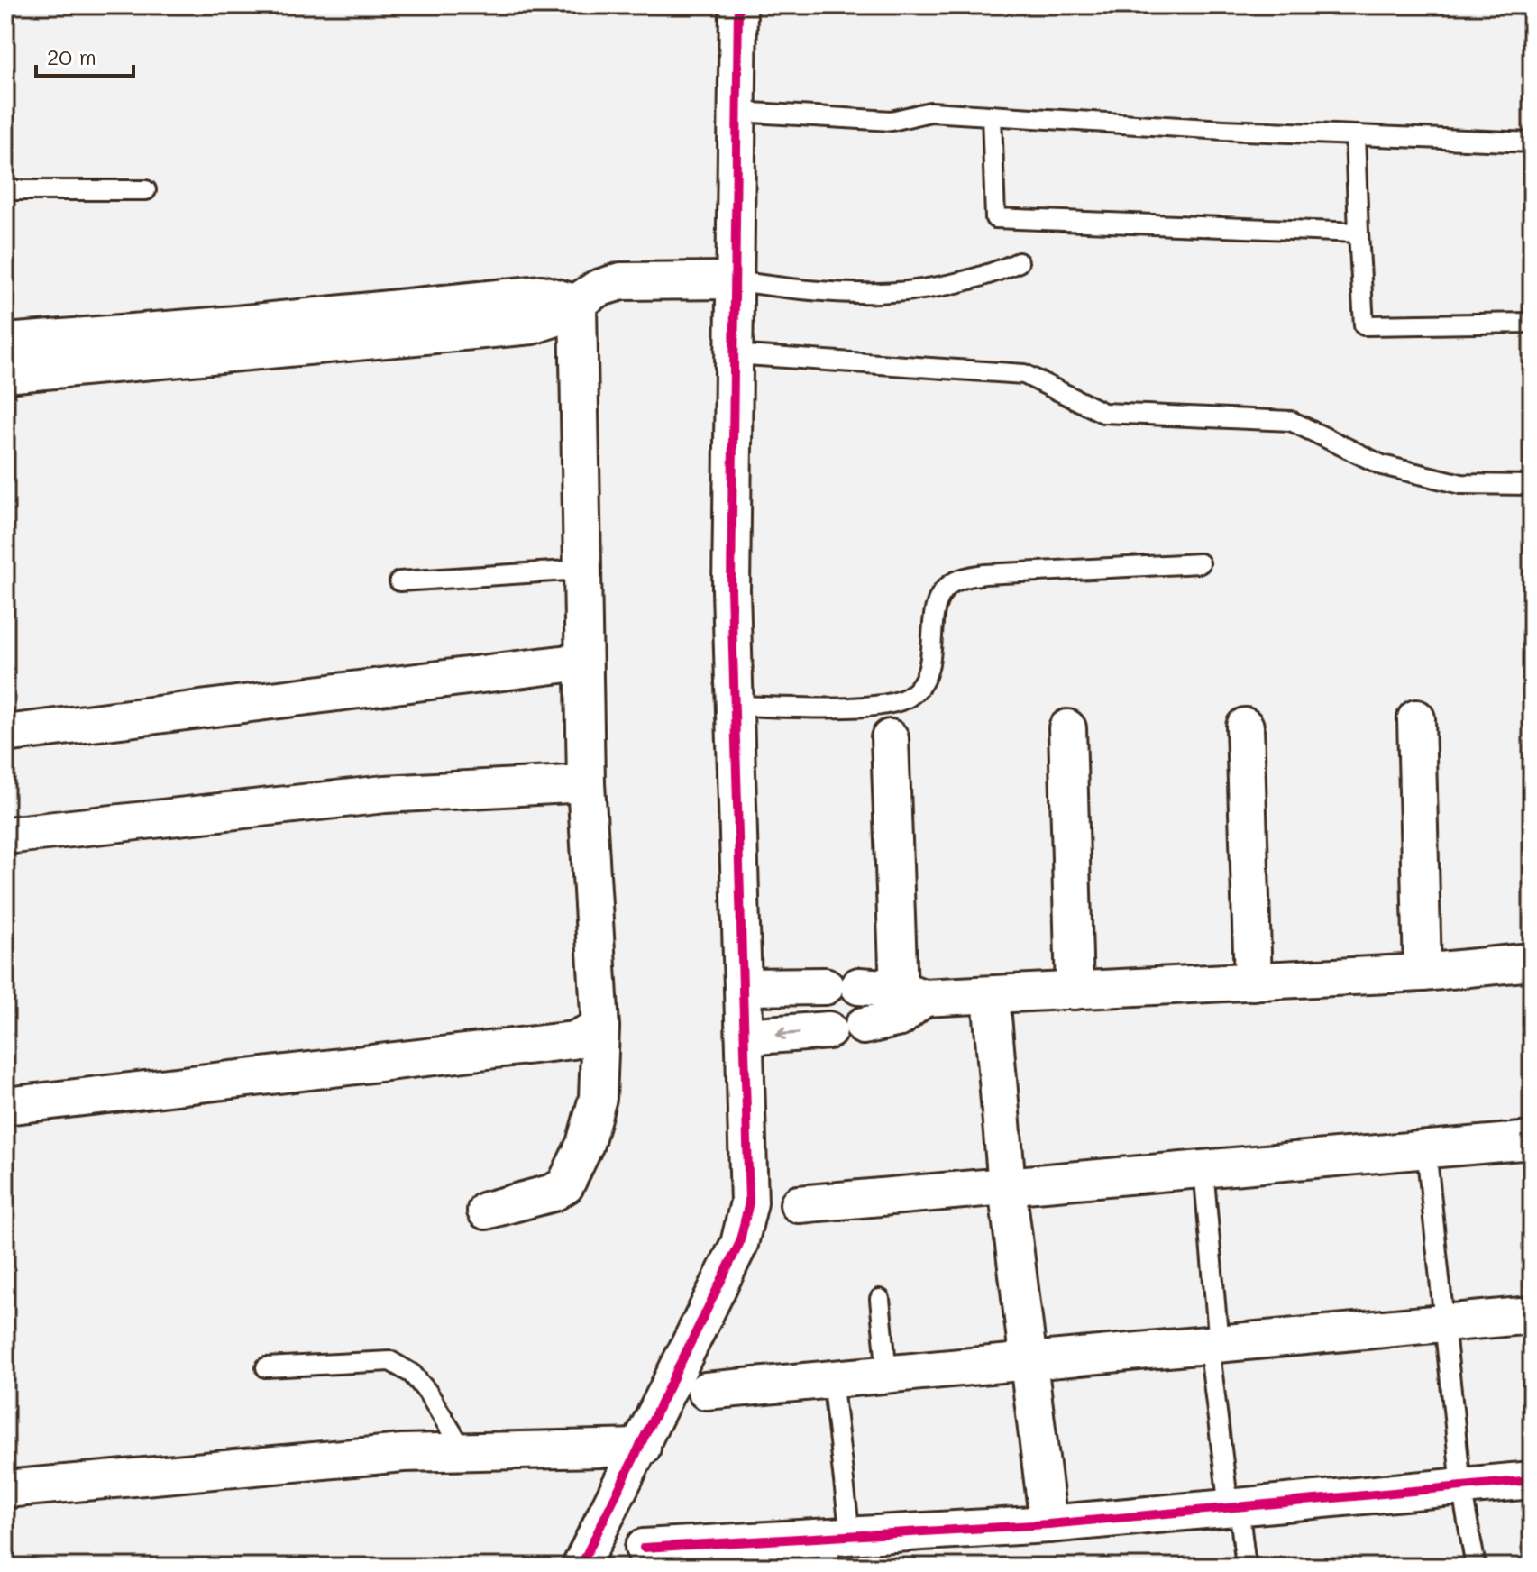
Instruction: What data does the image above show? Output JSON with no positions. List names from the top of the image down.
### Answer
{
  "scale_bar": "20 m"
}
